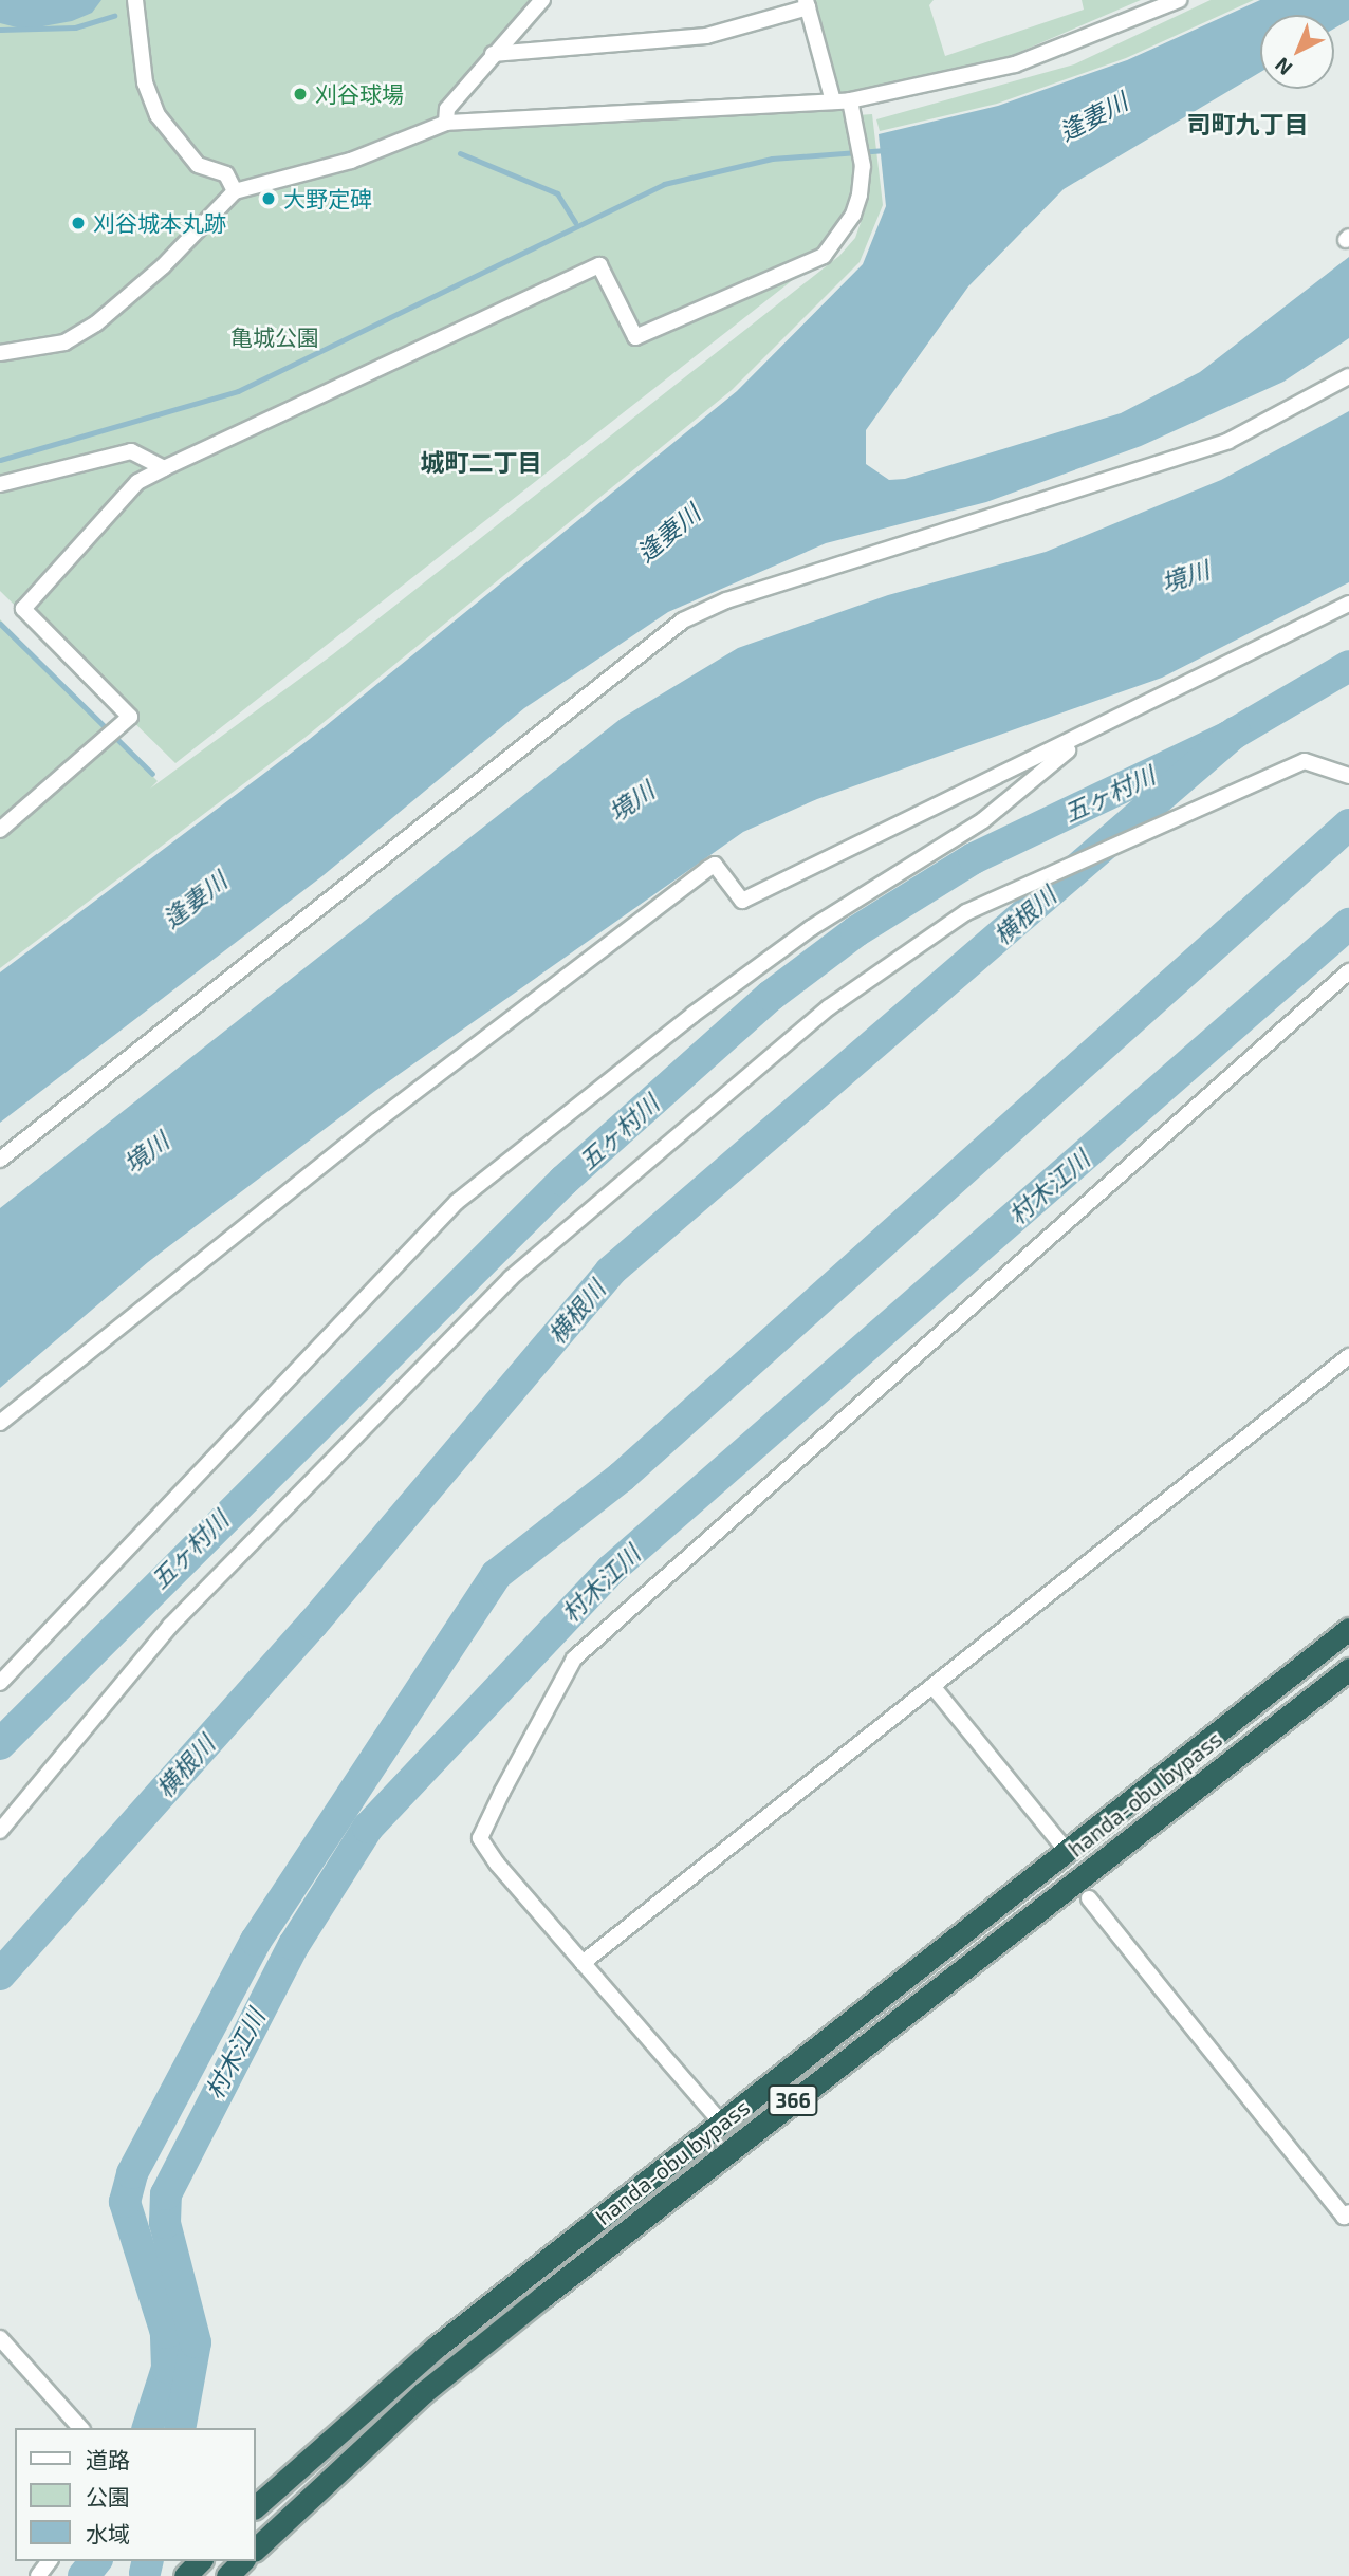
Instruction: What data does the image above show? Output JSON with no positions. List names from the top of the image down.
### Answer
{
  "streets": {
    "highway": ["handa-obu bypass", "366"]
  },
  "districts": ["司町九丁目", "城町二丁目"],
  "water": [
    "逢妻川",
    "境川",
    "五ヶ村川",
    "横根川",
    "村木江川"
  ],
  "parks": ["亀城公園"],
  "places": ["刈谷球場", "大野定碑", "刈谷城本丸跡"],
  "legend": ["道路", "公園", "水域"],
  "north": "bottom left"
}
